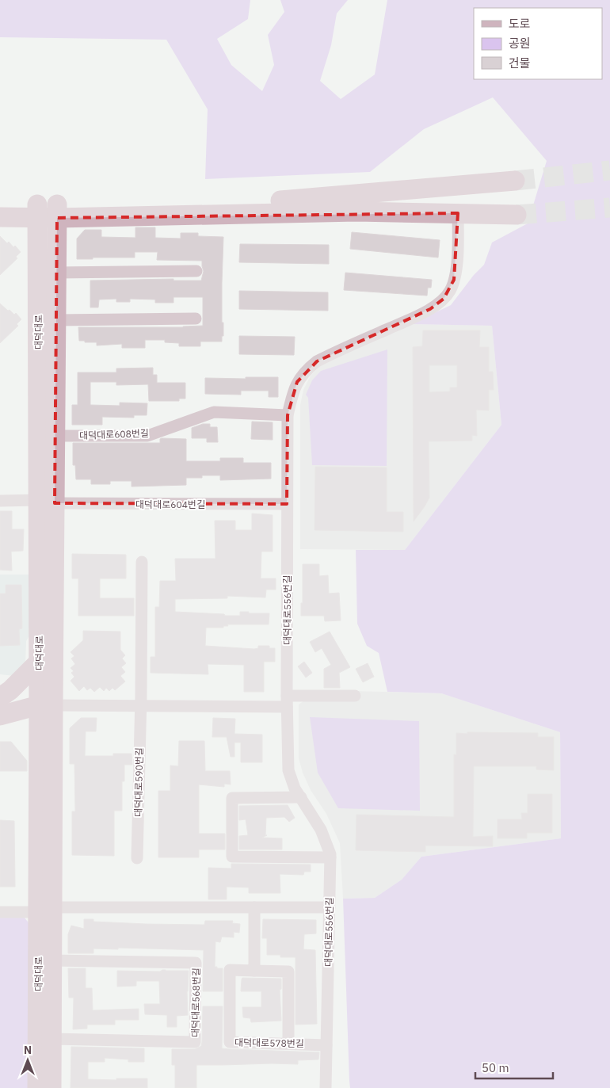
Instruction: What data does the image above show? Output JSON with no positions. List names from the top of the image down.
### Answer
{
  "streets": {
    "main road": ["대덕대로"],
    "street": [
      "대덕대로608번길",
      "대덕대로604번길",
      "대덕대로556번길",
      "대덕대로590번길",
      "대덕대로568번길",
      "대덕대로578번길"
    ]
  },
  "crossings": [
    ["대덕대로", "대덕대로608번길"],
    ["대덕대로", "대덕대로604번길"],
    ["대덕대로", "대덕대로568번길"],
    ["대덕대로608번길", "대덕대로556번길"],
    ["대덕대로604번길", "대덕대로556번길"],
    ["대덕대로556번길", "대덕대로578번길"]
  ],
  "legend": ["도로", "공원", "건물"],
  "scale_bar": "50 m",
  "north": "top"
}
